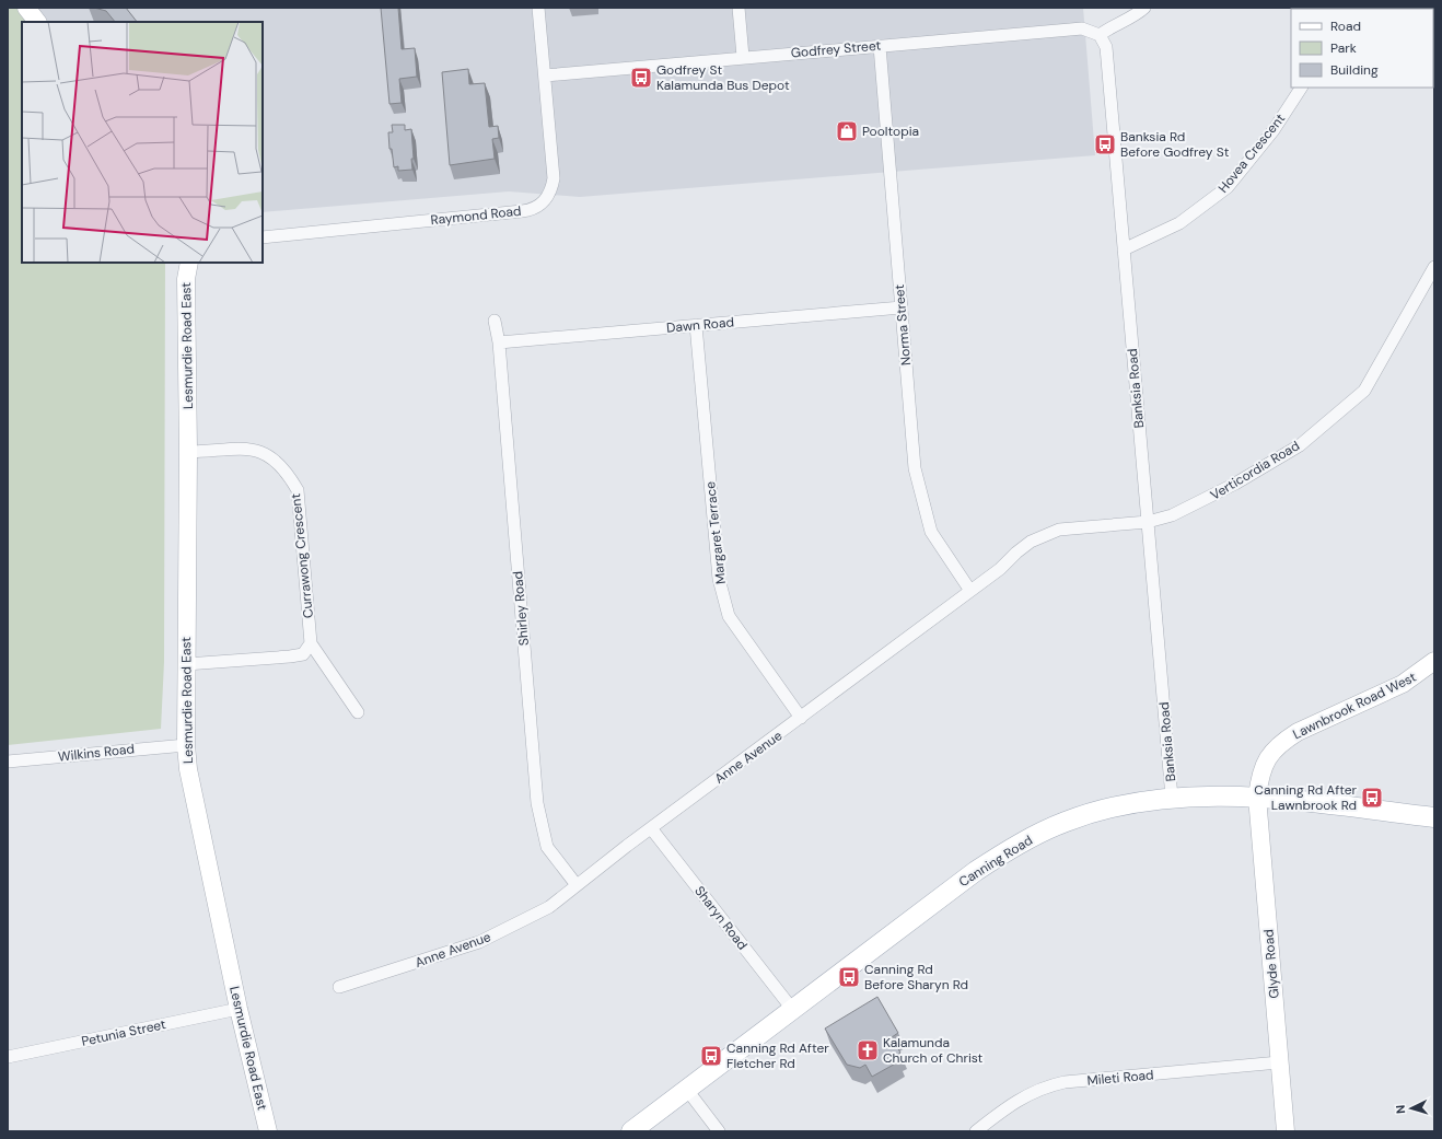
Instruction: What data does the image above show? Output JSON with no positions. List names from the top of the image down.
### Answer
{
  "streets": {
    "main road": ["Canning Road"],
    "street": [
      "Godfrey Street",
      "Hovea Crescent",
      "Raymond Road",
      "Dawn Road",
      "Norma Street",
      "Lesmurdie Road East",
      "Banksia Road",
      "Verticordia Road",
      "Margaret Terrace",
      "Currawong Crescent",
      "Shirley Road",
      "Lawnbrook Road West",
      "Wilkins Road",
      "Anne Avenue",
      "Sharyn Road",
      "Glyde Road",
      "Petunia Street",
      "Mileti Road"
    ]
  },
  "crossings": [
    ["Godfrey Street", "Raymond Road"],
    ["Godfrey Street", "Norma Street"],
    ["Godfrey Street", "Banksia Road"],
    ["Hovea Crescent", "Banksia Road"],
    ["Dawn Road", "Norma Street"],
    ["Dawn Road", "Margaret Terrace"],
    ["Dawn Road", "Shirley Road"],
    ["Norma Street", "Anne Avenue"],
    ["Lesmurdie Road East", "Currawong Crescent"],
    ["Lesmurdie Road East", "Wilkins Road"],
    ["Lesmurdie Road East", "Petunia Street"],
    ["Banksia Road", "Verticordia Road"],
    ["Banksia Road", "Anne Avenue"],
    ["Banksia Road", "Canning Road"],
    ["Verticordia Road", "Anne Avenue"],
    ["Margaret Terrace", "Anne Avenue"],
    ["Shirley Road", "Anne Avenue"],
    ["Lawnbrook Road West", "Canning Road"],
    ["Lawnbrook Road West", "Glyde Road"],
    ["Anne Avenue", "Sharyn Road"],
    ["Canning Road", "Sharyn Road"],
    ["Canning Road", "Glyde Road"],
    ["Glyde Road", "Mileti Road"]
  ],
  "places": {
    "bus stop": [
      "Godfrey St Kalamunda Bus Depot",
      "Banksia Rd Before Godfrey St",
      "Canning Rd After Lawnbrook Rd",
      "Canning Rd Before Sharyn Rd",
      "Canning Rd After Fletcher Rd"
    ],
    "shop": ["Pooltopia"],
    "church": ["Kalamunda Church of Christ"]
  },
  "legend": ["Road", "Park", "Building"],
  "north": "left"
}
